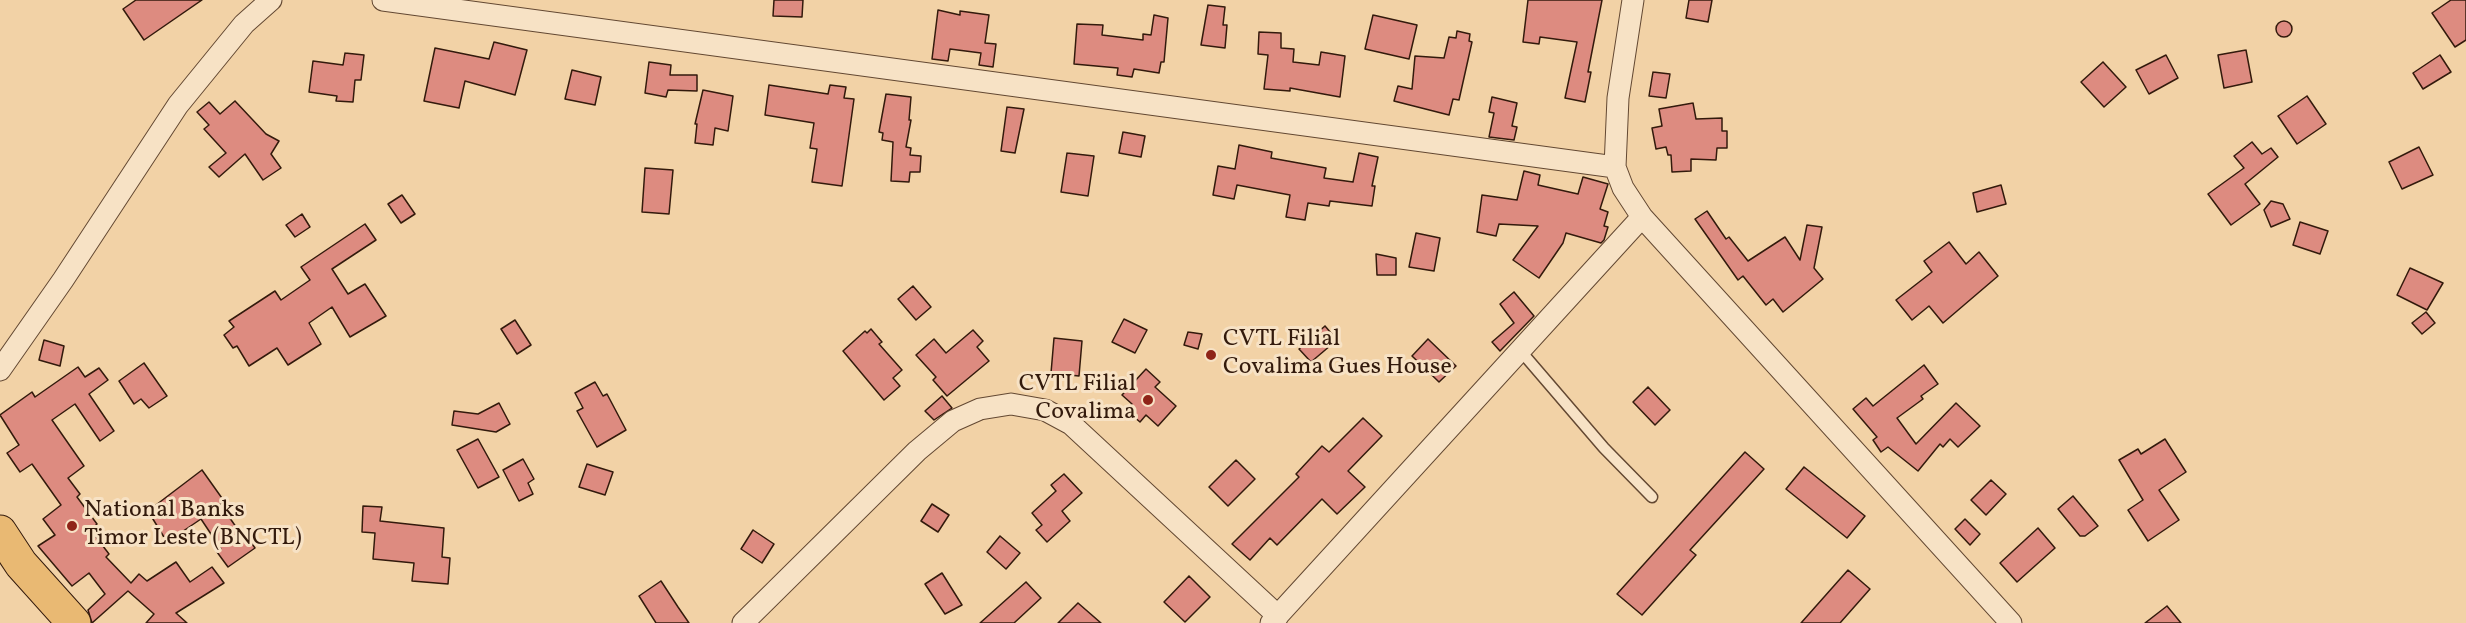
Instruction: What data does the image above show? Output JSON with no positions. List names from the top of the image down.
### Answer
{
  "places": ["CVTL Filial Covalima Gues House", "CVTL Filial Covalima", "National Banks Timor Leste (BNCTL)"]
}
